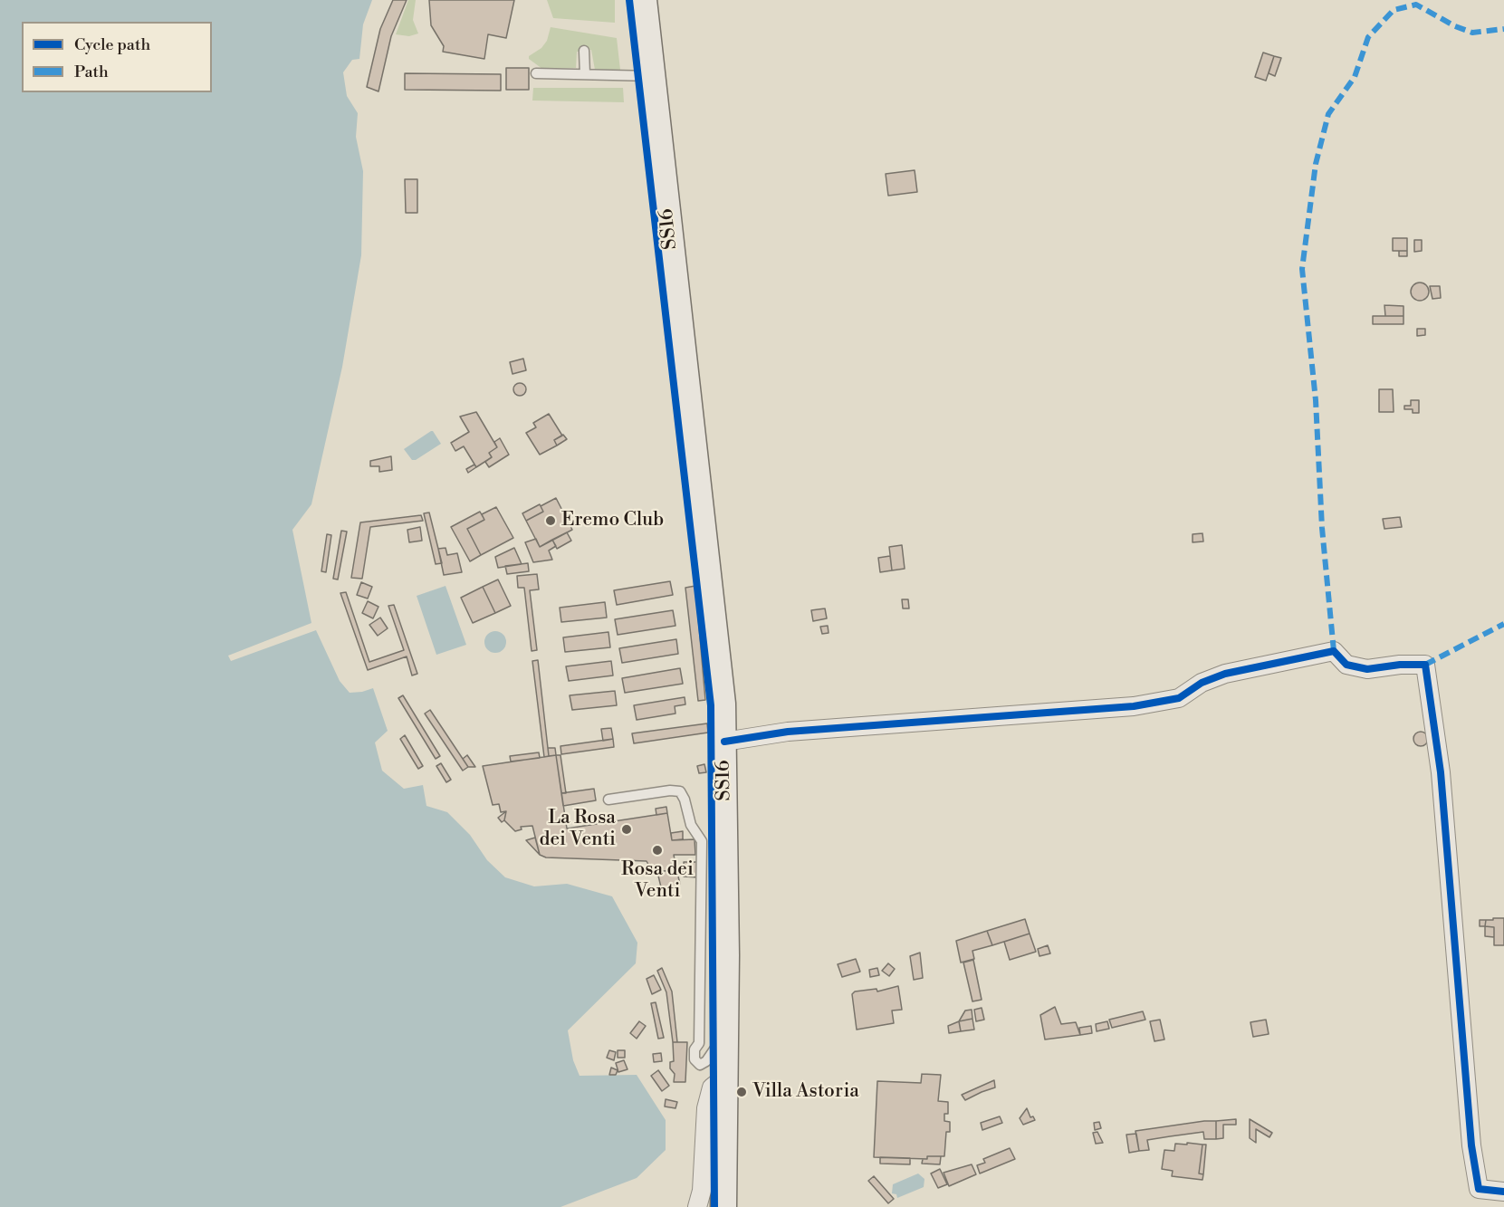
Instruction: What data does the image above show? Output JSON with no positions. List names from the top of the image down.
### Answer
{
  "streets": {
    "main road": ["SS16"]
  },
  "places": [
    "Eremo Club",
    "La Rosa dei Venti",
    "Rosa dei Venti",
    "Villa Astoria"
  ],
  "legend": ["Cycle path", "Path"]
}
